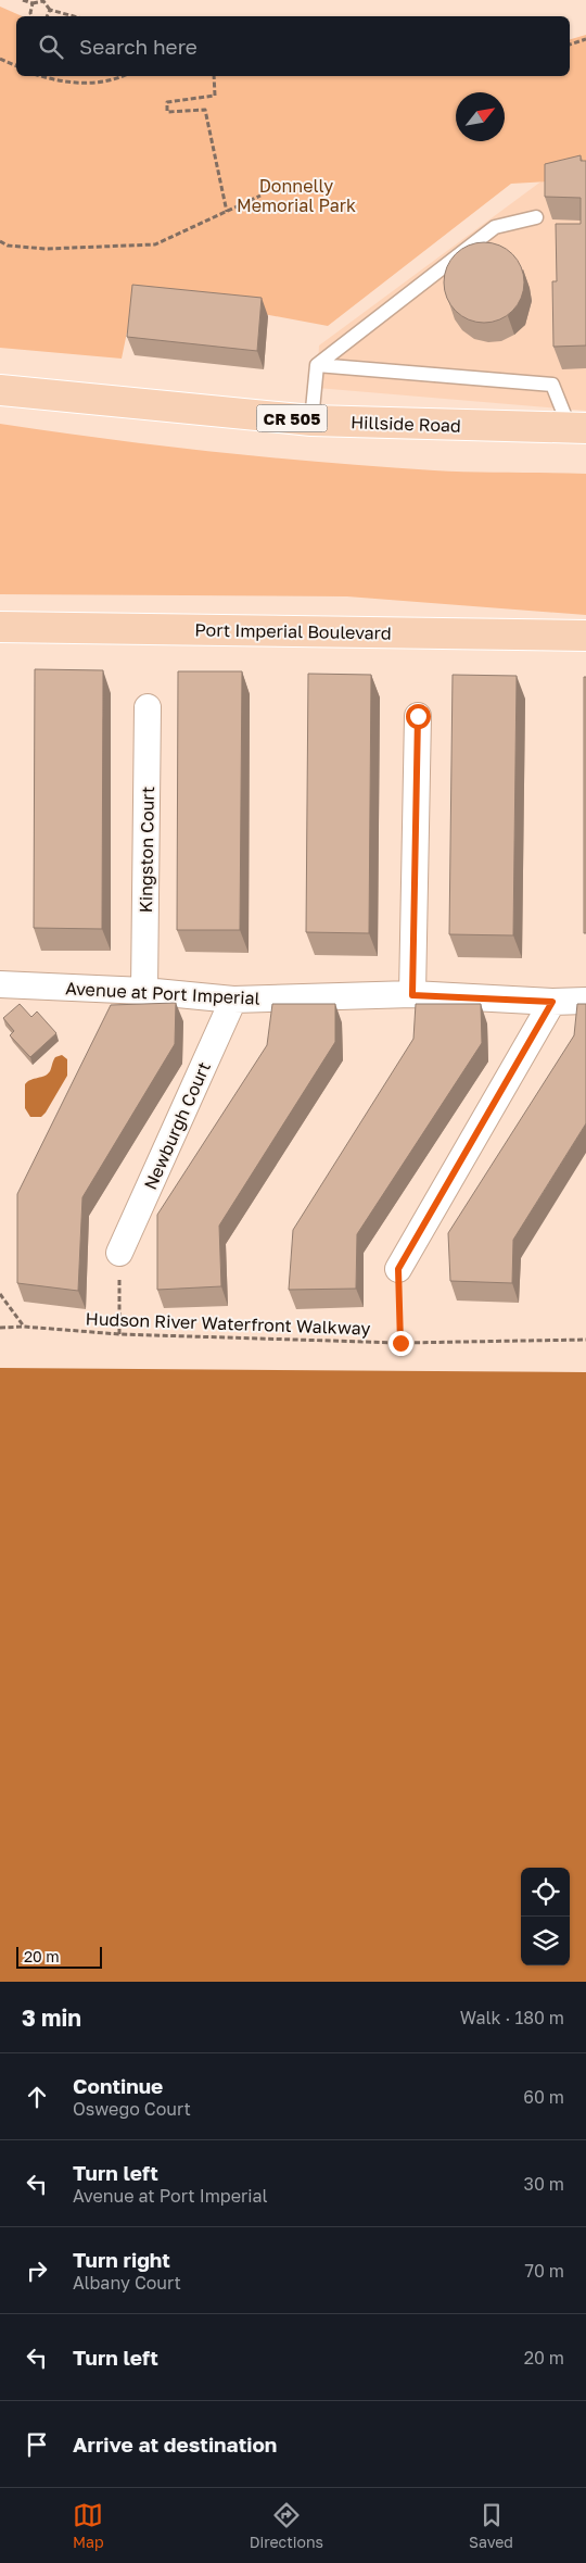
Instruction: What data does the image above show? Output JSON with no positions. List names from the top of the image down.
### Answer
{
  "streets": {
    "main road": ["CR 505", "Hillside Road", "Port Imperial Boulevard"],
    "street": ["Kingston Court", "Avenue at Port Imperial", "Newburgh Court"],
    "path": ["Hudson River Waterfront Walkway"]
  },
  "crossings": [
    ["Kingston Court", "Avenue at Port Imperial"],
    ["Avenue at Port Imperial", "Newburgh Court"]
  ],
  "parks": ["Donnelly Memorial Park"],
  "scale_bar": "20 m",
  "north": "top right",
  "page": {
    "search": "Search here",
    "scale": "20 m",
    "heading": ["3 min", "Walk · 180 m"],
    "list": [
      ["Continue", "Oswego Court", "60 m"],
      ["Turn left", "Avenue at Port Imperial", "30 m"],
      ["Turn right", "Albany Court", "70 m"],
      ["Turn left", "20 m"],
      "Arrive at destination"
    ],
    "nav": ["Map", "Directions", "Saved"]
  }
}
